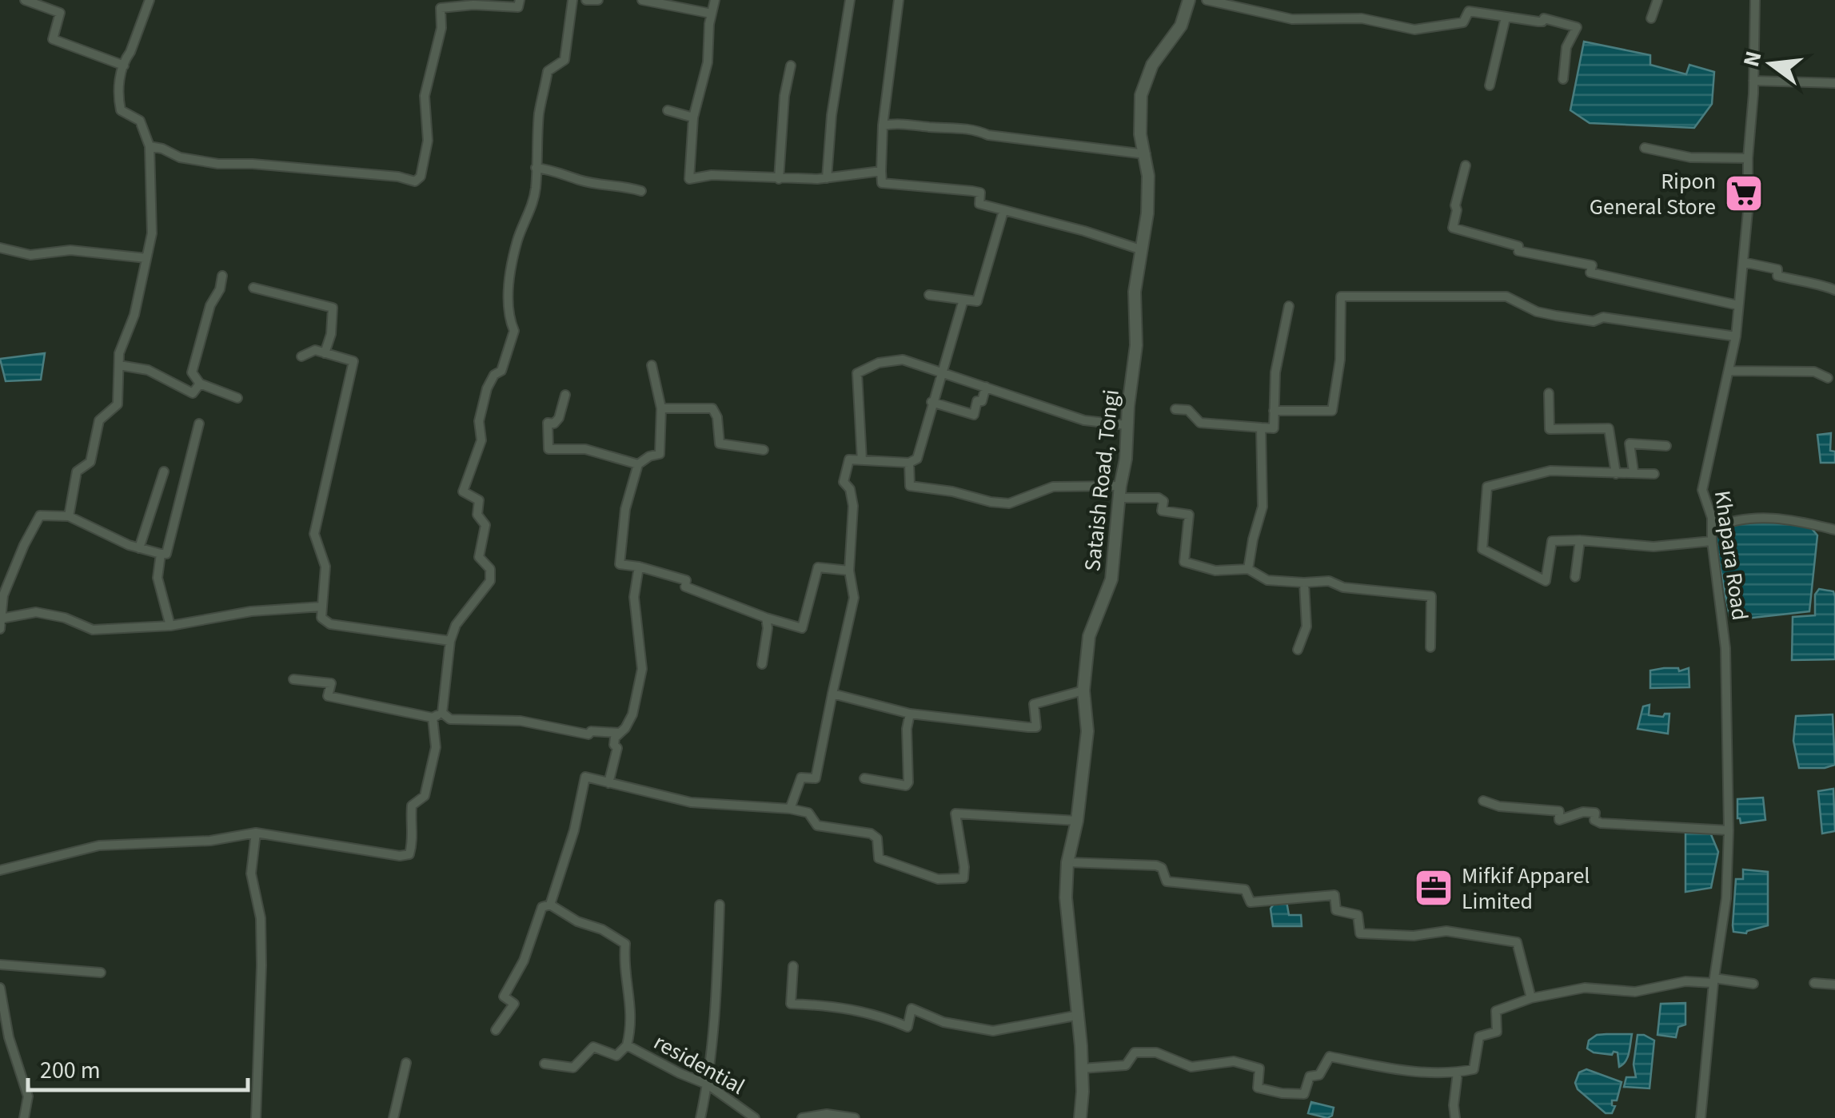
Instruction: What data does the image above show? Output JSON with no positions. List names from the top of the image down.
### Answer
{
  "streets": {
    "street": ["Sataish Road, Tongi", "Khapara Road", "residential"]
  },
  "places": {
    "supermarket": ["Ripon General Store"],
    "office": ["Mifkif Apparel Limited"]
  },
  "scale_bar": "200 m",
  "north": "left"
}
